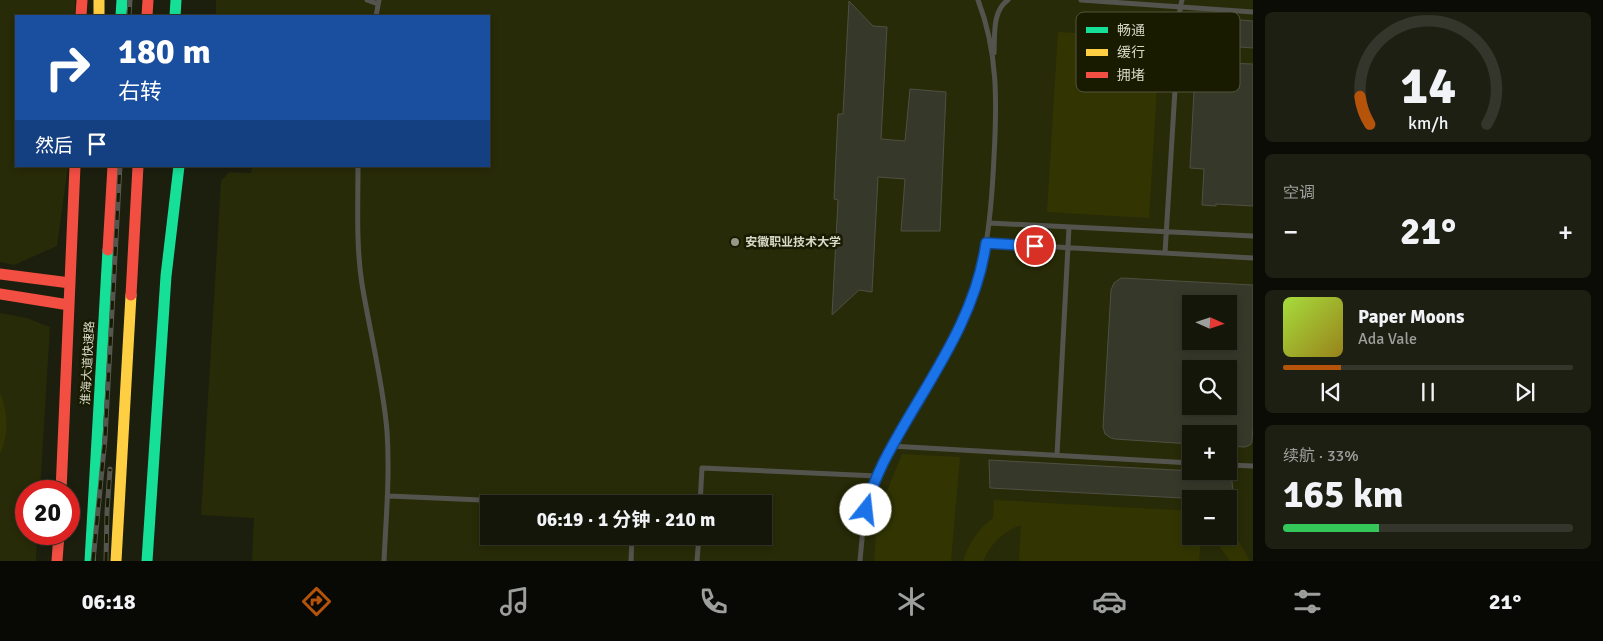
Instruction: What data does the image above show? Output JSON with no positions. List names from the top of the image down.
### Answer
{
  "streets": {
    "main road": ["淮海大道快速路"]
  },
  "places": ["安徽职业技术大学"],
  "legend": ["畅通", "缓行", "拥堵"],
  "north": "right",
  "page": {
    "turn": ["180 m", "右转"],
    "then": "然后",
    "tile": [
      "空调",
      ["续航 · 33%", "165 km"]
    ],
    "heat": ["−", "21°", "+"],
    "map_buttons": ["+", "−"],
    "song": ["Paper Moons", "Ada Vale"],
    "limit": "20",
    "trip": "06:19 · 1 分钟 · 210 m",
    "tabs": ["06:18", "21°"],
    "gauge": ["14", "km/h"]
  }
}
